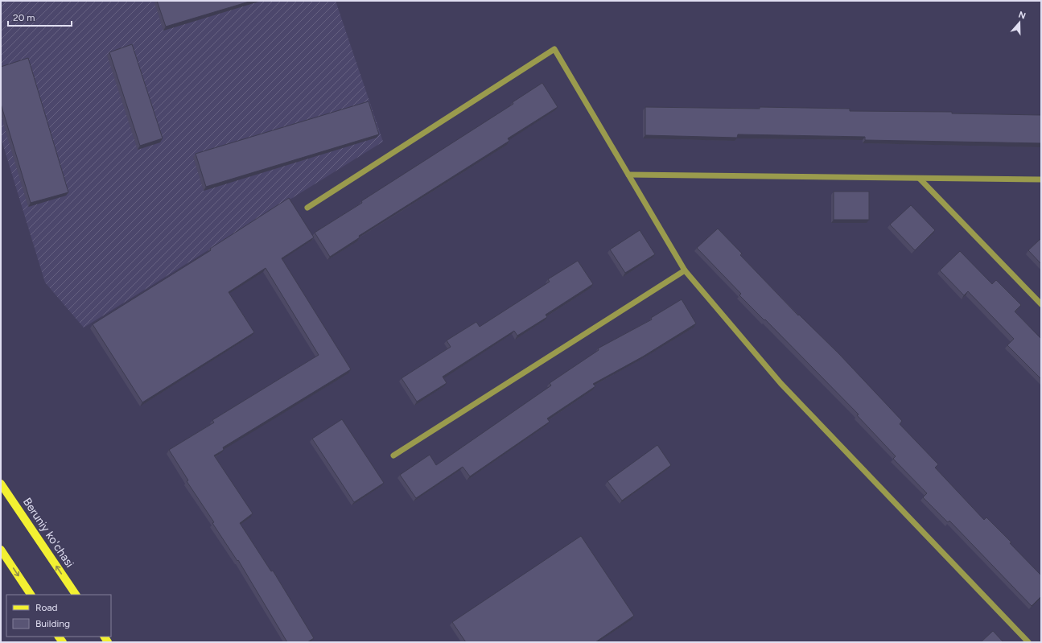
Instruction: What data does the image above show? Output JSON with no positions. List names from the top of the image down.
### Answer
{
  "streets": {
    "main road": ["Beruniy ko'chasi"]
  },
  "legend": ["Road", "Building"],
  "scale_bar": "20 m",
  "north": "top"
}
